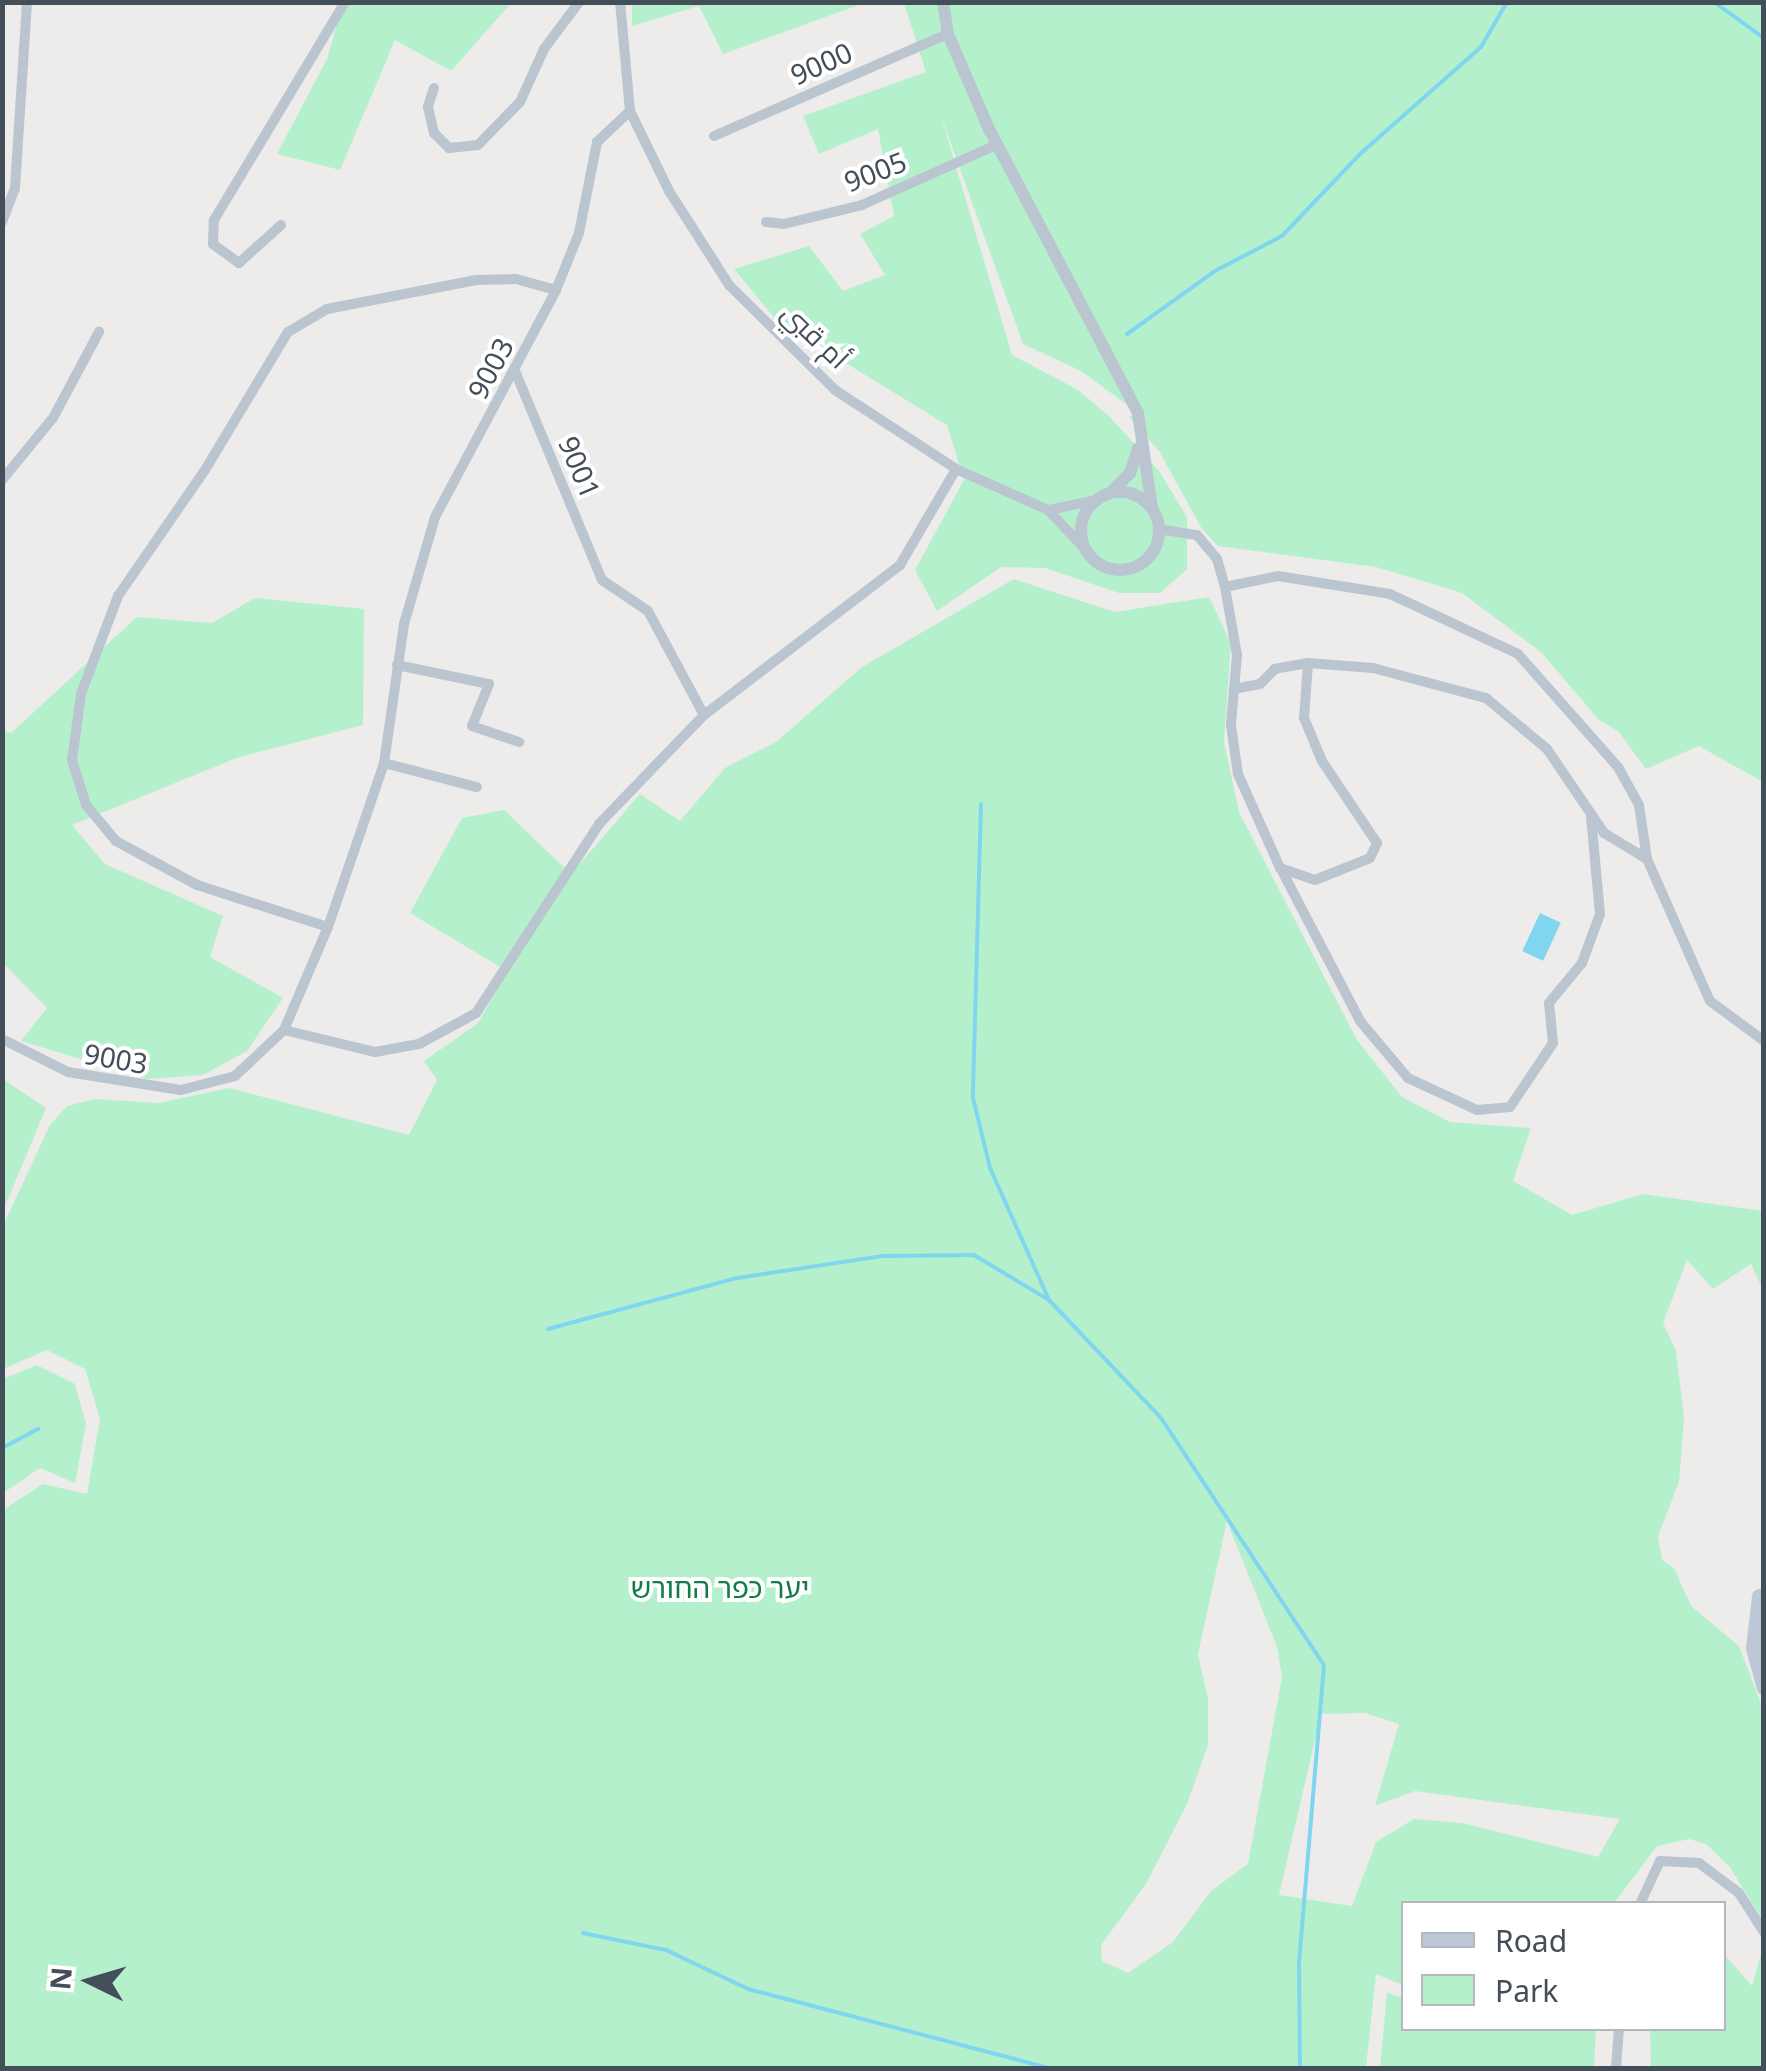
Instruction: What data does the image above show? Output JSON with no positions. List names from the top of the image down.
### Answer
{
  "streets": {
    "street": [
      "9000",
      "9005",
      "أم قبي",
      "9003",
      "9001"
    ]
  },
  "crossings": [
    ["أم قبي", "9003"],
    ["9003", "9001"]
  ],
  "parks": ["יער כפר החורש"],
  "legend": ["Road", "Park"],
  "north": "left"
}
